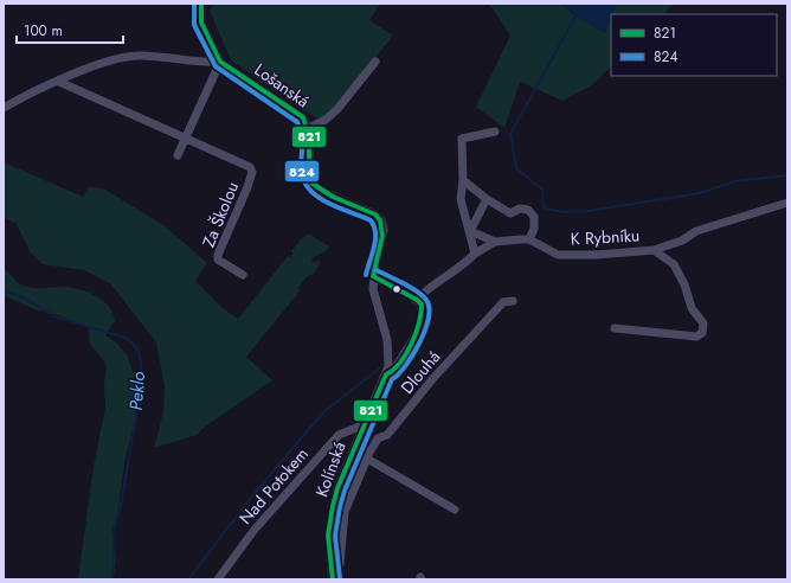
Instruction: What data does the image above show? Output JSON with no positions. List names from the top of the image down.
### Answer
{
  "streets": {
    "street": [
      "Lošanská",
      "Za Školou",
      "K Rybníku",
      "Dlouhá",
      "Kolínská",
      "Nad Potokem"
    ]
  },
  "crossings": [
    ["Lošanská", "Kolínská"],
    ["Dlouhá", "Kolínská"],
    ["Kolínská", "Nad Potokem"]
  ],
  "water": ["Peklo"],
  "lines": ["transit line 821", "transit line 824"],
  "legend": ["821", "824"],
  "scale_bar": "100 m"
}
